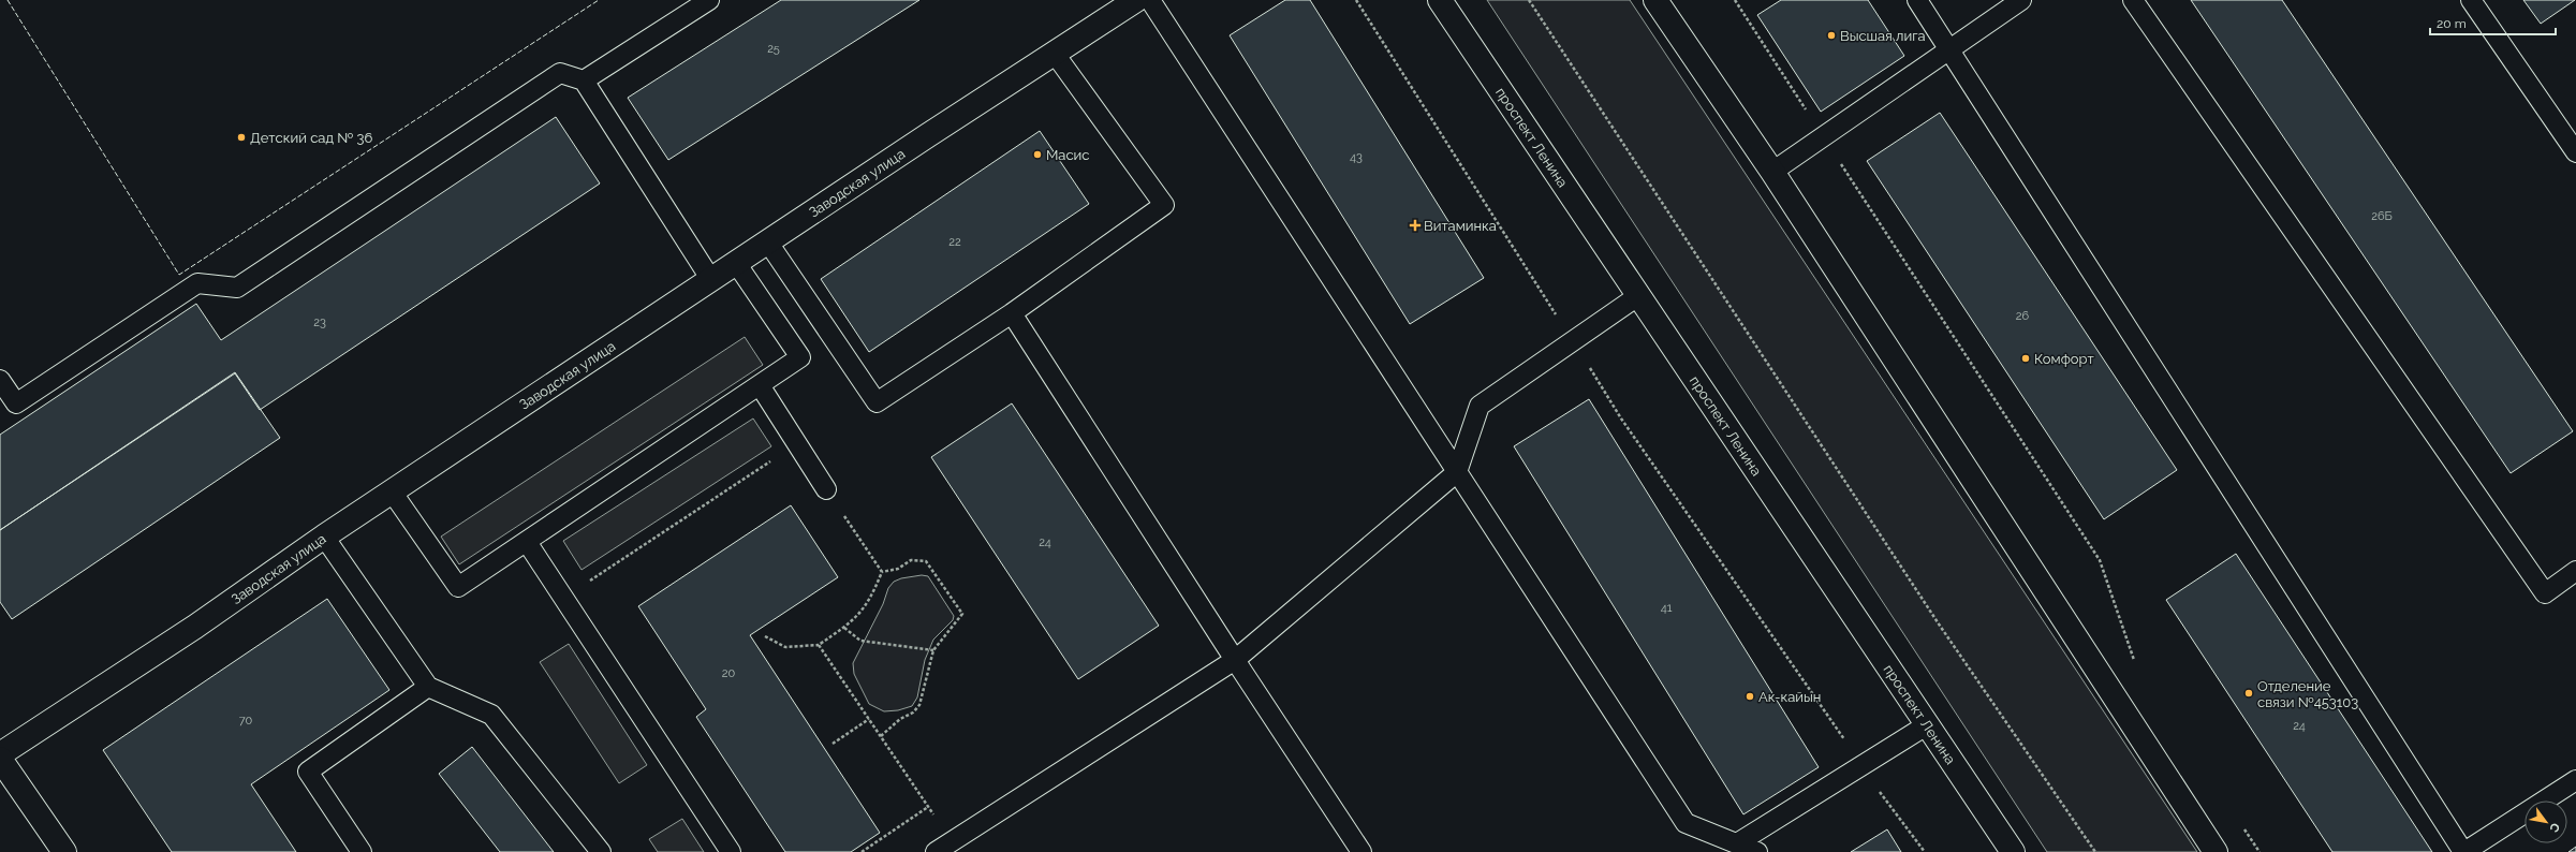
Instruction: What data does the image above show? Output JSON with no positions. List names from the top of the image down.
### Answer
{
  "streets": {
    "main road": ["проспект Ленина", "Заводская улица"]
  },
  "places": {
    "other": [
      "Высшая лига",
      "Детский сад № 36",
      "Масис",
      "Комфорт",
      "Отделение связи №453103",
      "Ак-кайын"
    ],
    "health": ["Витаминка"]
  },
  "house_numbers": [
    "25",
    "43",
    "26Б",
    "22",
    "26",
    "23",
    "24",
    "41",
    "20",
    "70",
    "24"
  ],
  "scale_bar": "20 m",
  "north": "bottom right"
}
